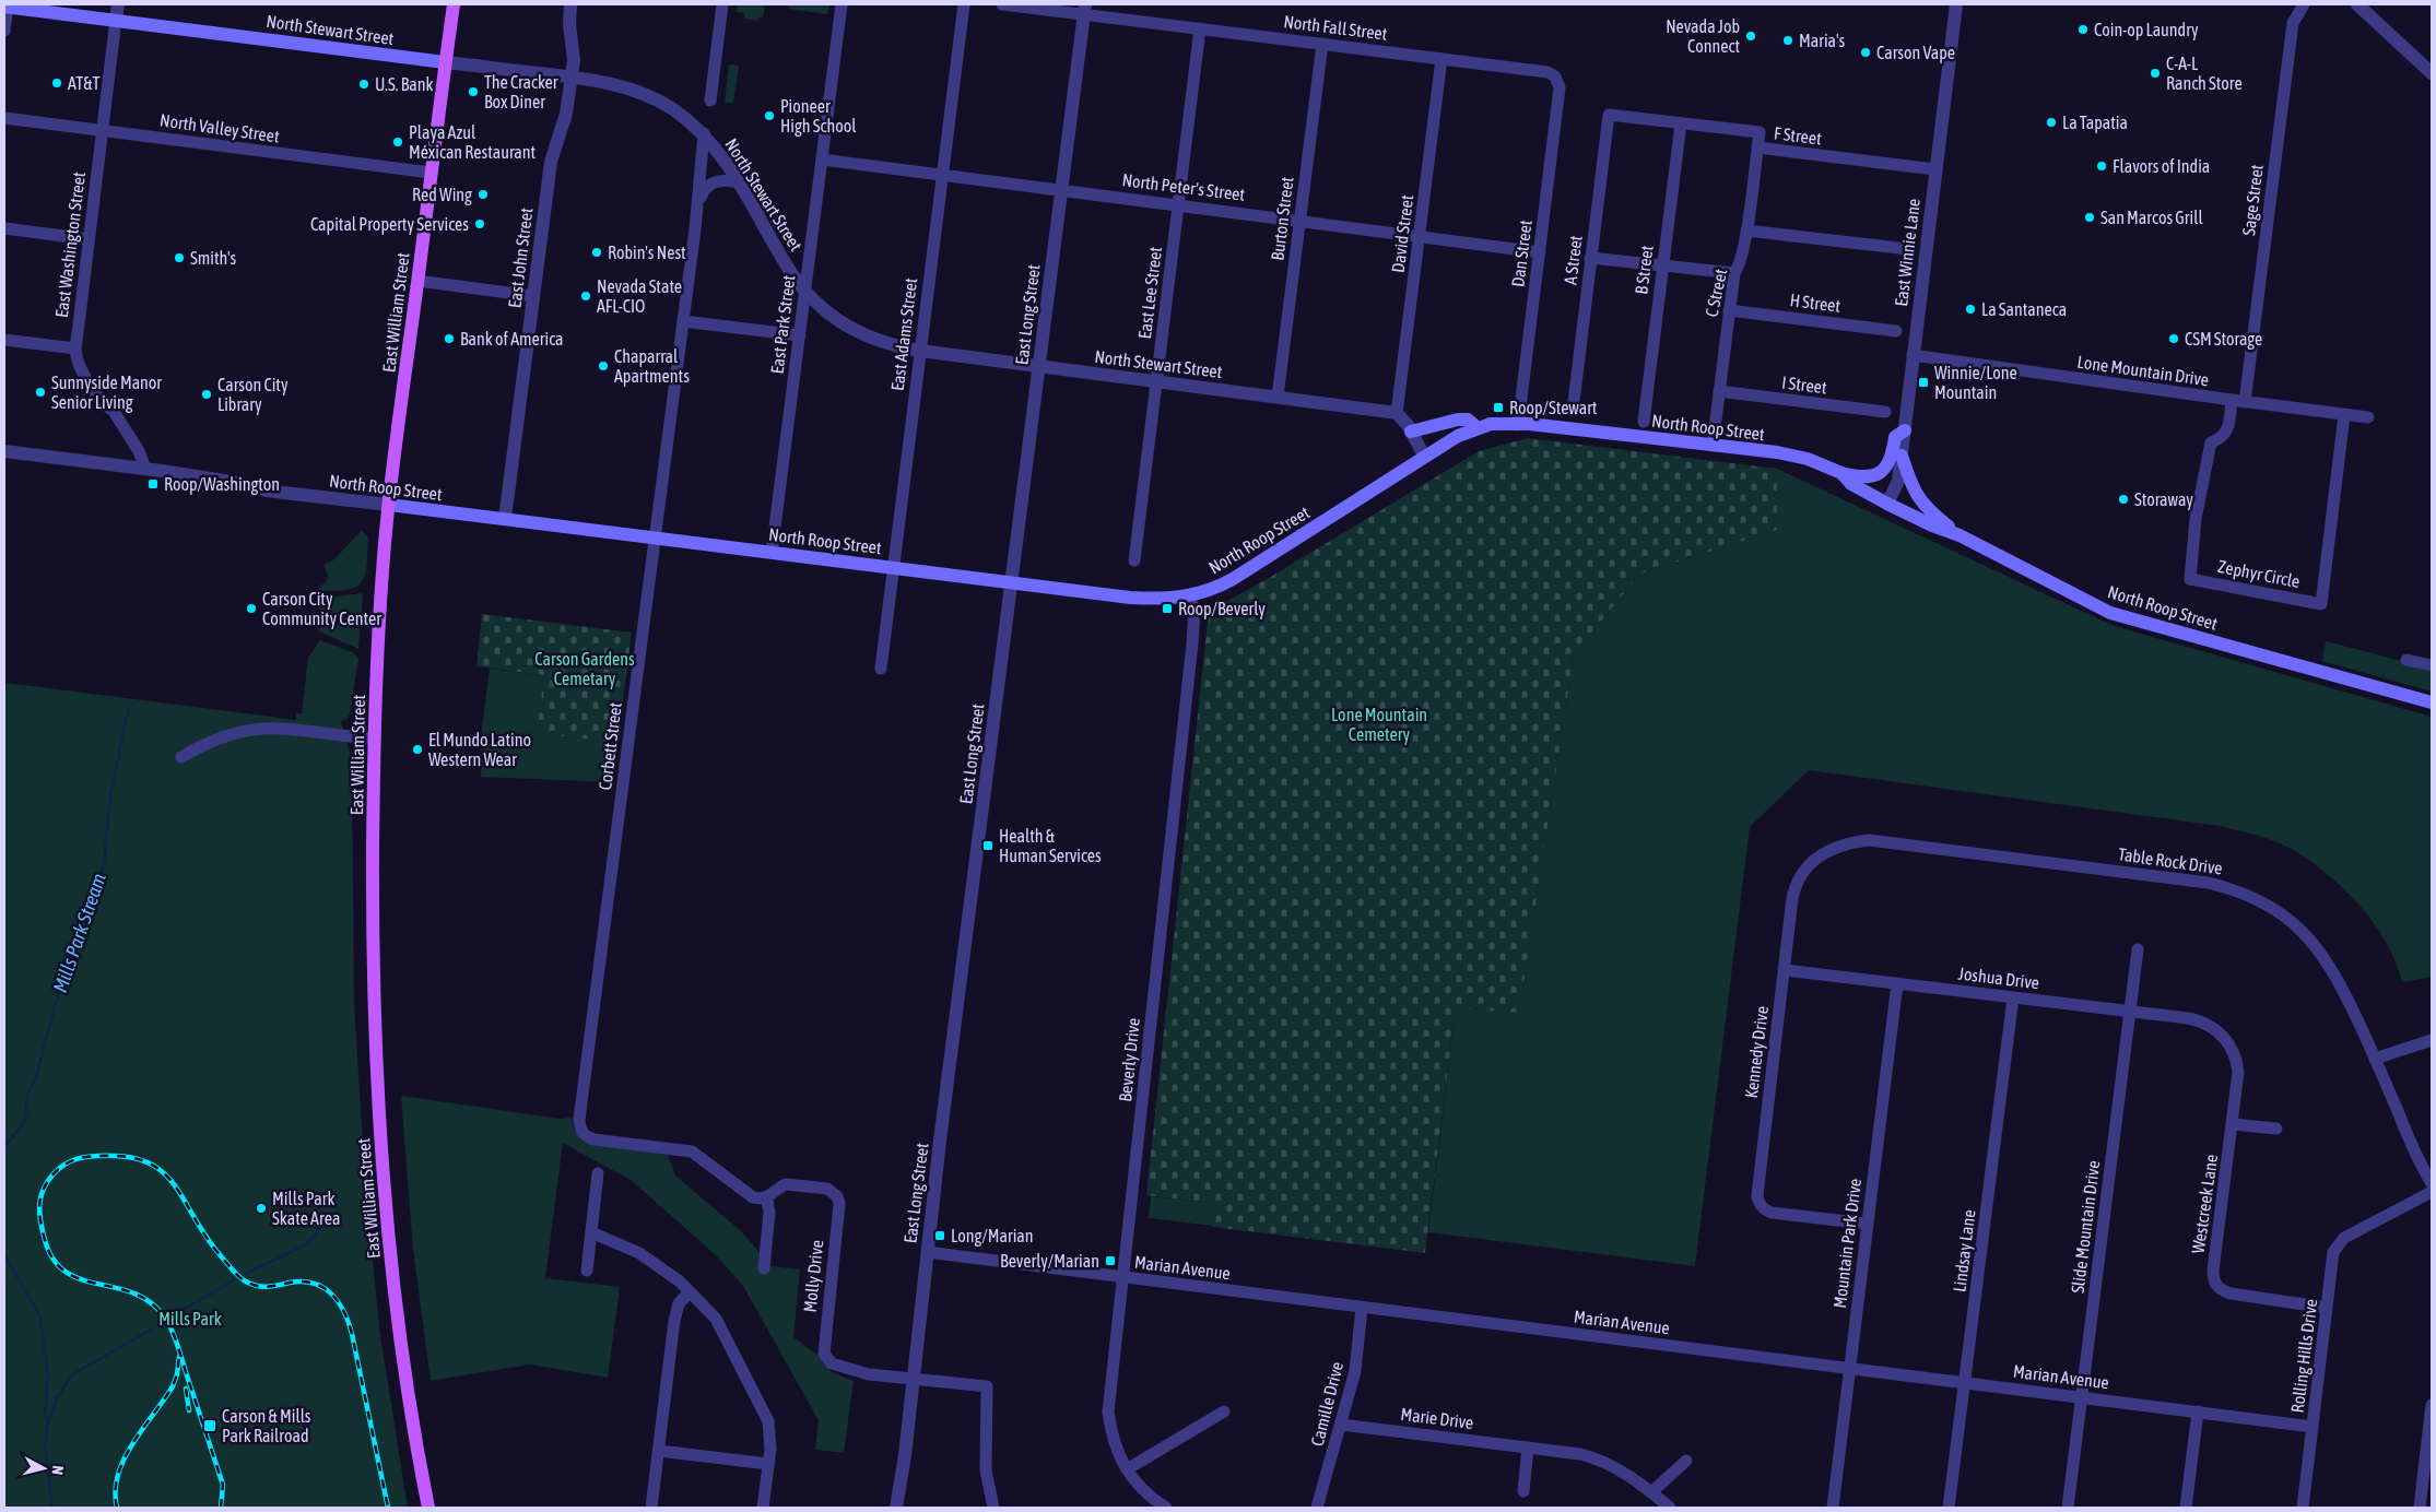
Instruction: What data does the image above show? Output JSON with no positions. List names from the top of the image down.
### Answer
{
  "streets": {
    "main road": ["North Stewart Street", "East William Street", "North Roop Street"],
    "street": [
      "North Fall Street",
      "North Valley Street",
      "F Street",
      "North Peter's Street",
      "Sage Street",
      "Burton Street",
      "David Street",
      "East Washington Street",
      "East Winnie Lane",
      "Dan Street",
      "East John Street",
      "A Street",
      "B Street",
      "East Lee Street",
      "C Street",
      "H Street",
      "East Long Street",
      "East Park Street",
      "East Adams Street",
      "Lone Mountain Drive",
      "I Street",
      "Zephyr Circle",
      "Corbett Street",
      "Table Rock Drive",
      "Joshua Drive",
      "Kennedy Drive",
      "Beverly Drive",
      "Westcreek Lane",
      "Slide Mountain Drive",
      "Mountain Park Drive",
      "Lindsay Lane",
      "Marian Avenue",
      "Molly Drive",
      "Rolling Hills Drive",
      "Camille Drive",
      "Marie Drive"
    ]
  },
  "crossings": [
    ["North Fall Street", "Burton Street"],
    ["North Fall Street", "David Street"],
    ["North Fall Street", "Dan Street"],
    ["North Fall Street", "East Lee Street"],
    ["North Fall Street", "East Long Street"],
    ["North Stewart Street", "Burton Street"],
    ["North Stewart Street", "David Street"],
    ["North Stewart Street", "East Washington Street"],
    ["North Stewart Street", "East John Street"],
    ["North Stewart Street", "East Lee Street"],
    ["North Stewart Street", "East William Street"],
    ["North Stewart Street", "East Long Street"],
    ["North Stewart Street", "East Park Street"],
    ["North Stewart Street", "East Adams Street"],
    ["North Stewart Street", "Corbett Street"],
    ["North Valley Street", "East Washington Street"],
    ["North Valley Street", "East William Street"],
    ["F Street", "East Winnie Lane"],
    ["F Street", "A Street"],
    ["F Street", "B Street"],
    ["F Street", "C Street"],
    ["North Peter's Street", "Burton Street"],
    ["North Peter's Street", "David Street"],
    ["North Peter's Street", "Dan Street"],
    ["North Peter's Street", "East Lee Street"],
    ["North Peter's Street", "East Long Street"],
    ["North Peter's Street", "East Park Street"],
    ["North Peter's Street", "East Adams Street"],
    ["Sage Street", "Lone Mountain Drive"],
    ["Sage Street", "Zephyr Circle"],
    ["East Washington Street", "North Roop Street"],
    ["East Winnie Lane", "Lone Mountain Drive"],
    ["East Winnie Lane", "North Roop Street"],
    ["Dan Street", "North Roop Street"],
    ["East John Street", "North Roop Street"],
    ["C Street", "H Street"],
    ["C Street", "I Street"],
    ["C Street", "North Roop Street"],
    ["East William Street", "North Roop Street"],
    ["East Long Street", "North Roop Street"],
    ["East Long Street", "Marian Avenue"],
    ["East Long Street", "Molly Drive"],
    ["East Park Street", "North Roop Street"],
    ["East Adams Street", "North Roop Street"],
    ["Lone Mountain Drive", "Zephyr Circle"],
    ["North Roop Street", "Corbett Street"],
    ["North Roop Street", "Beverly Drive"],
    ["Corbett Street", "Molly Drive"],
    ["Table Rock Drive", "Kennedy Drive"],
    ["Joshua Drive", "Kennedy Drive"],
    ["Joshua Drive", "Westcreek Lane"],
    ["Joshua Drive", "Slide Mountain Drive"],
    ["Joshua Drive", "Mountain Park Drive"],
    ["Joshua Drive", "Lindsay Lane"],
    ["Kennedy Drive", "Mountain Park Drive"],
    ["Beverly Drive", "Marian Avenue"],
    ["Westcreek Lane", "Rolling Hills Drive"],
    ["Slide Mountain Drive", "Marian Avenue"],
    ["Mountain Park Drive", "Marian Avenue"],
    ["Lindsay Lane", "Marian Avenue"],
    ["Marian Avenue", "Rolling Hills Drive"],
    ["Marian Avenue", "Camille Drive"],
    ["Camille Drive", "Marie Drive"]
  ],
  "water": ["Mills Park Stream"],
  "parks": ["Carson Gardens Cemetary", "Lone Mountain Cemetery", "Mills Park"],
  "places": {
    "other": [
      "Coin-op Laundry",
      "Nevada Job Connect",
      "Maria's",
      "Carson Vape",
      "C-A-L Ranch Store",
      "AT&T",
      "U.S. Bank",
      "The Cracker Box Diner",
      "Pioneer High School",
      "La Tapatia",
      "Playa Azul Méxican Restaurant",
      "Flavors of India",
      "Red Wing",
      "San Marcos Grill",
      "Capital Property Services",
      "Robin's Nest",
      "Smith's",
      "Nevada State AFL-CIO",
      "La Santaneca",
      "Bank of America",
      "CSM Storage",
      "Chaparral Apartments",
      "Sunnyside Manor Senior Living",
      "Carson City Library",
      "Storaway",
      "Carson City Community Center",
      "El Mundo Latino Western Wear",
      "Mills Park Skate Area"
    ],
    "transit": [
      "Winnie/Lone Mountain",
      "Roop/Stewart",
      "Roop/Washington",
      "Roop/Beverly",
      "Health & Human Services",
      "Long/Marian",
      "Beverly/Marian",
      "Carson & Mills Park Railroad"
    ]
  },
  "north": "right"
}
